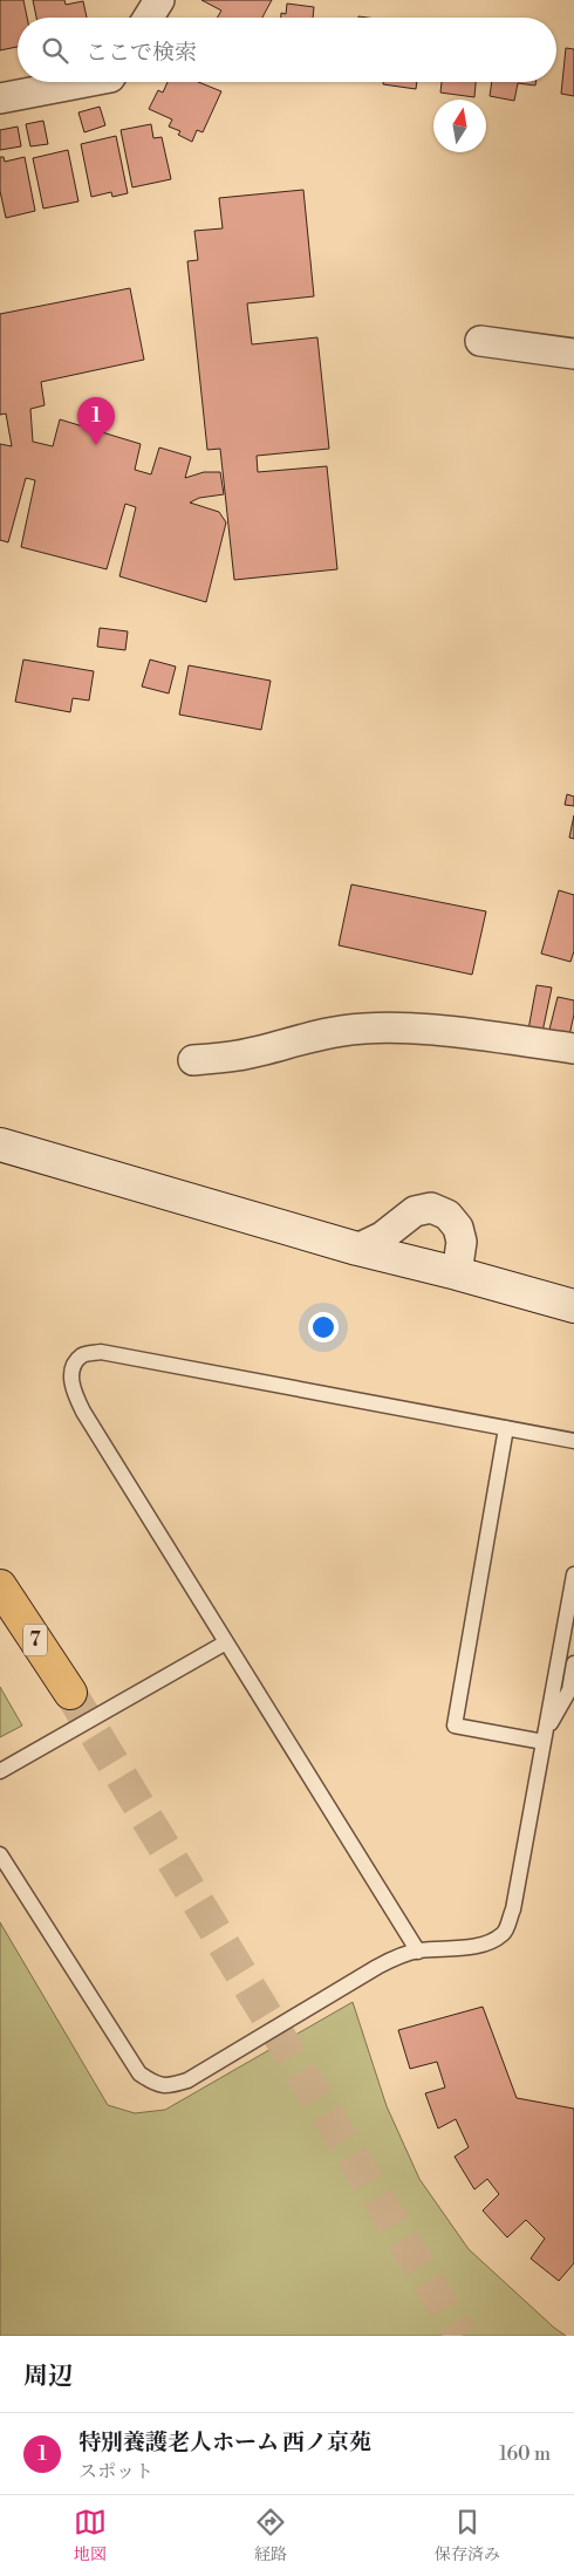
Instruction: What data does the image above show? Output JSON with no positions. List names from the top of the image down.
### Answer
{
  "streets": {
    "main road": ["7"]
  },
  "north": "top",
  "page": {
    "search": "ここで検索",
    "pins": "1",
    "heading": "周辺",
    "list": [
      {
        "mark": "1",
        "name": "特別養護老人ホーム 西ノ京苑",
        "note": "スポット",
        "value": "160 m"
      }
    ],
    "nav": ["地図", "経路", "保存済み"]
  }
}
